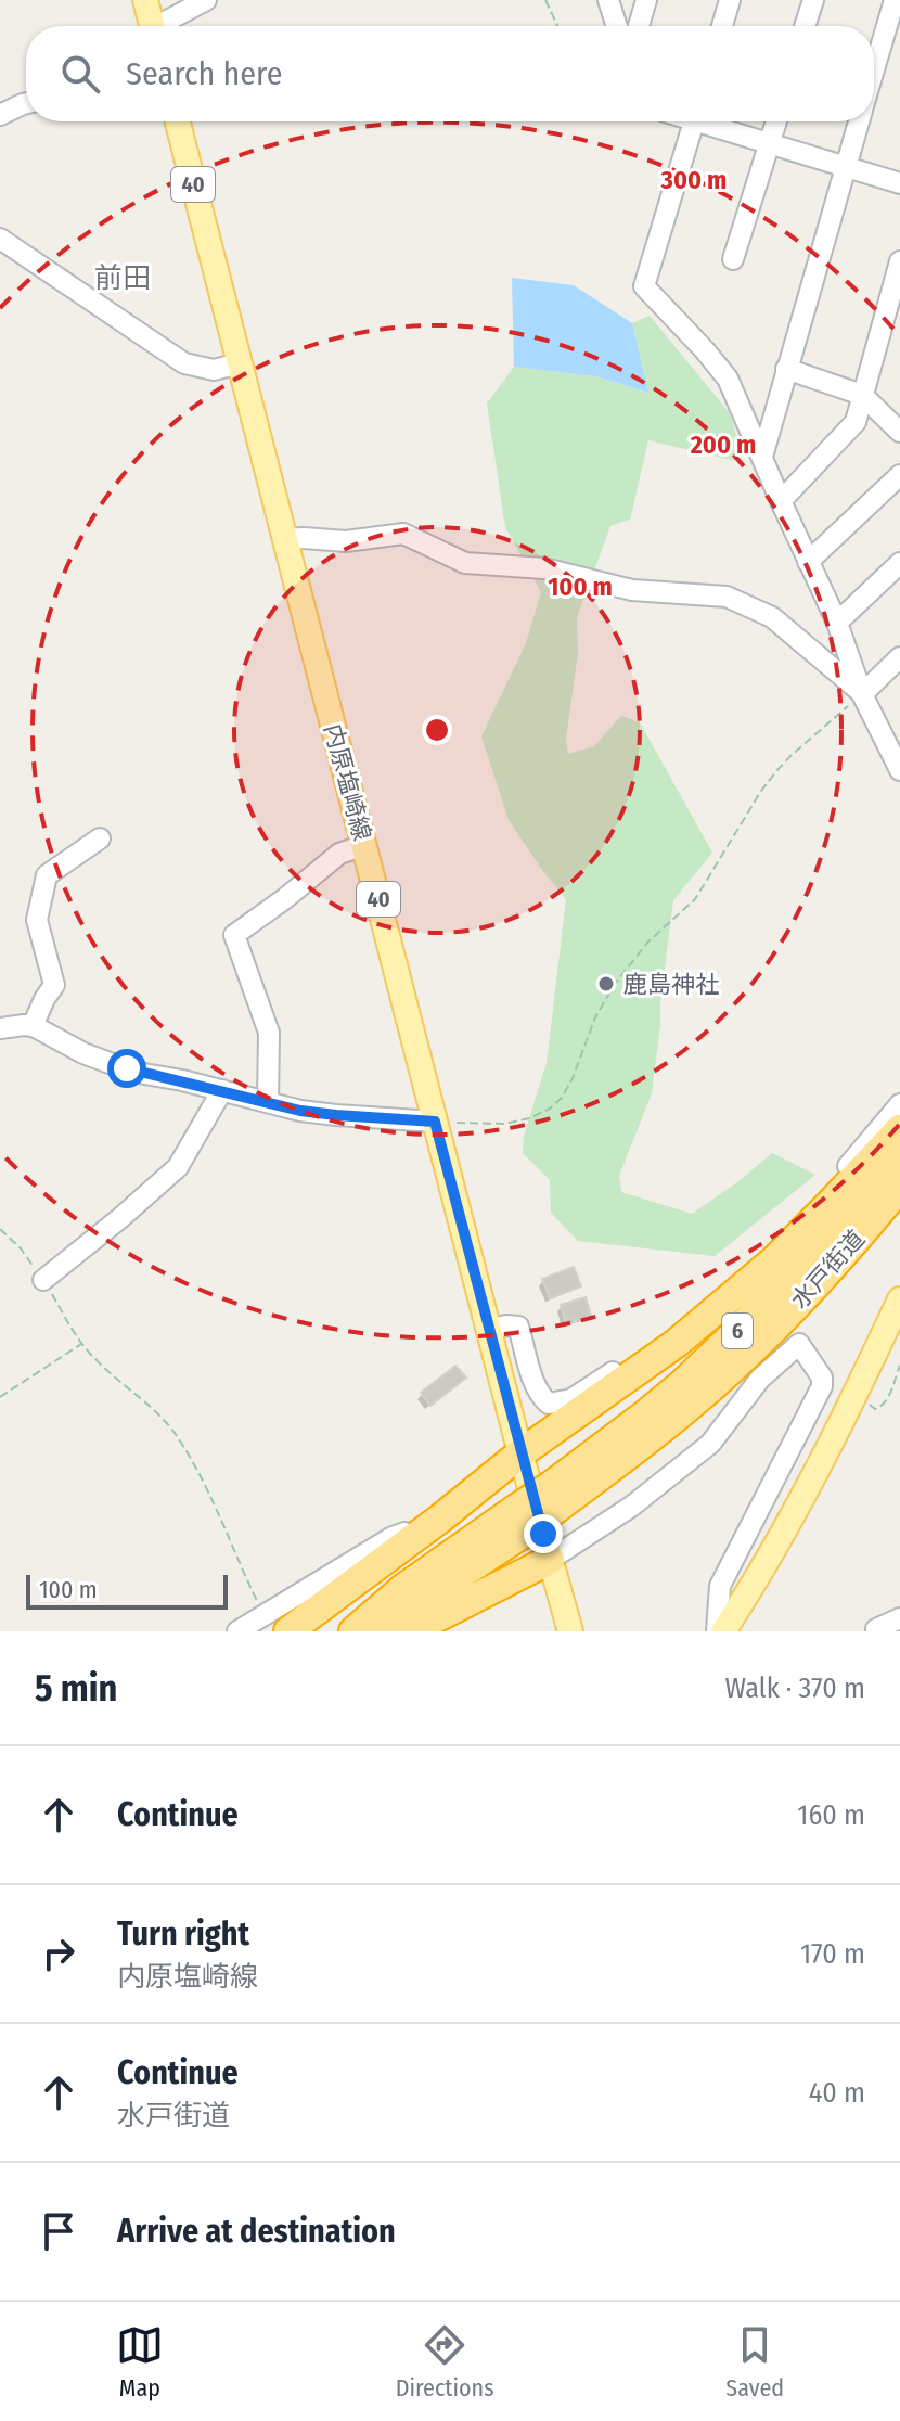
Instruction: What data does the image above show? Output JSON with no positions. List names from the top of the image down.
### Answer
{
  "streets": {
    "highway": ["水戸街道", "6"],
    "main road": ["40", "内原塩崎線"]
  },
  "crossings": [
    ["40", "内原塩崎線"],
    ["水戸街道", "6"]
  ],
  "districts": ["前田"],
  "places": ["鹿島神社"],
  "scale_bar": "100 m",
  "page": {
    "search": "Search here",
    "scale": "100 m",
    "heading": ["5 min", "Walk · 370 m"],
    "list": [
      ["Continue", "160 m"],
      ["Turn right", "内原塩崎線", "170 m"],
      ["Continue", "水戸街道", "40 m"],
      "Arrive at destination"
    ],
    "nav": ["Map", "Directions", "Saved"]
  },
  "rings": ["300 m", "200 m", "100 m"]
}
